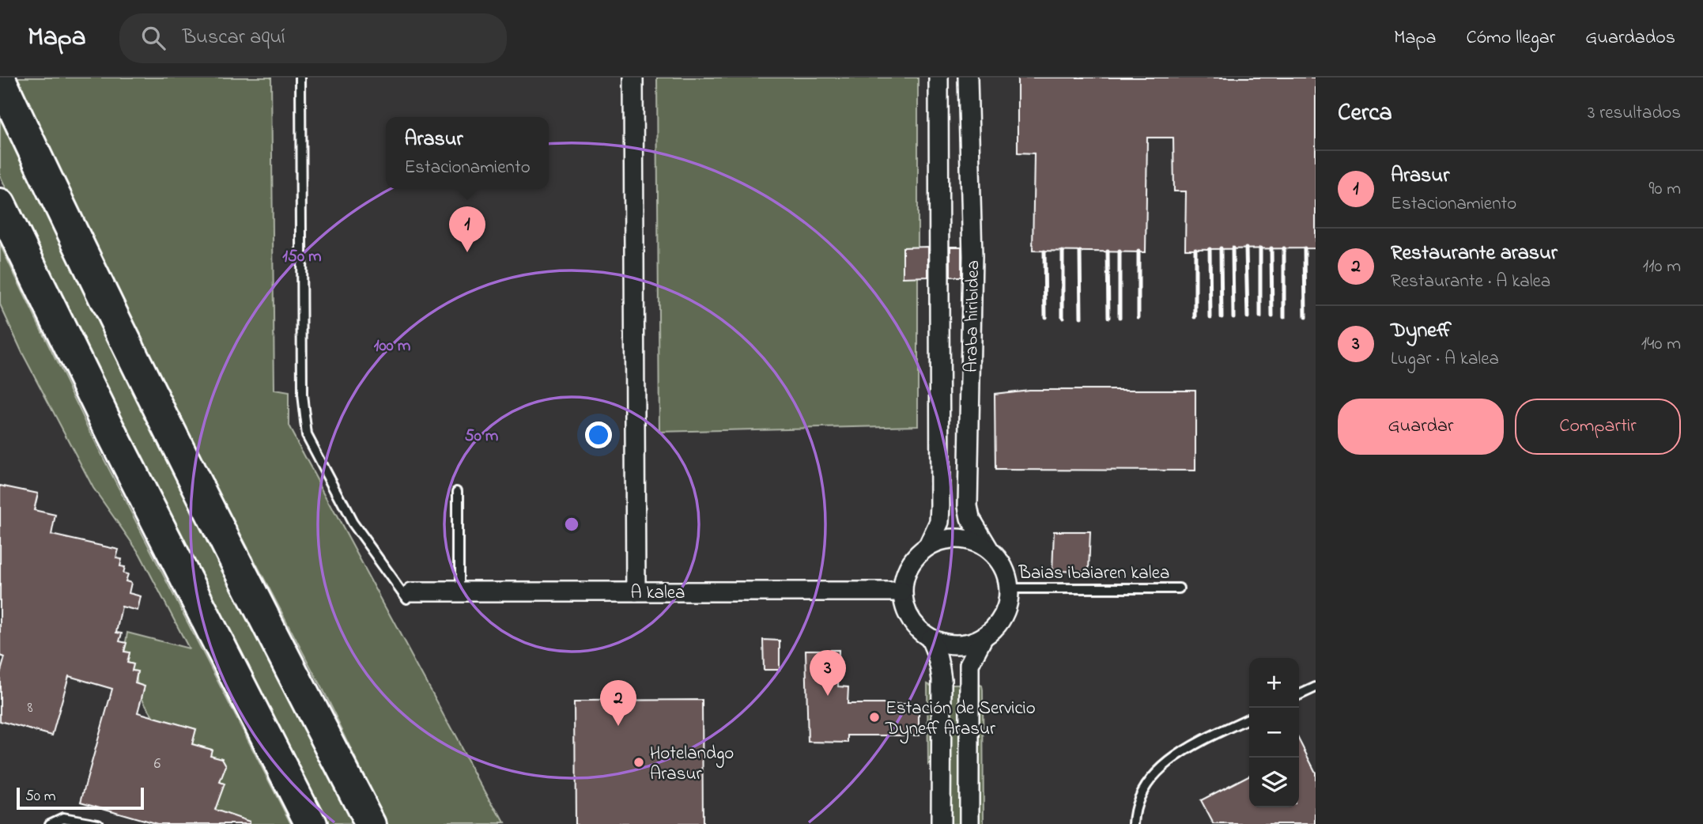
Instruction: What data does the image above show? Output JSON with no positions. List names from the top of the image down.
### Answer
{
  "streets": {
    "street": ["Araba hiribidea", "A kalea"],
    "lane": ["Baias ibaiaren kalea"]
  },
  "crossings": [
    ["Araba hiribidea", "Baias ibaiaren kalea"],
    ["Araba hiribidea", "A kalea"],
    ["Baias ibaiaren kalea", "A kalea"]
  ],
  "places": ["Estación de Servicio Dyneff Arasur", "Hotelandgo Arasur"],
  "house_numbers": ["8", "6"],
  "scale_bar": "50 m",
  "page": {
    "header": "Mapa",
    "search": "Buscar aquí",
    "nav": ["Mapa", "Cómo llegar", "Guardados"],
    "heading": ["Cerca", "3 resultados"],
    "popup": ["Arasur", "Estacionamiento"],
    "list": [
      {
        "mark": "1",
        "name": "Arasur",
        "note": "Estacionamiento",
        "value": "90 m"
      },
      {
        "mark": "2",
        "name": "Restaurante arasur",
        "note": "Restaurante · A kalea",
        "value": "110 m"
      },
      {
        "mark": "3",
        "name": "Dyneff",
        "note": "Lugar · A kalea",
        "value": "140 m"
      }
    ],
    "pins": ["1", "3", "2"],
    "buttons": ["Guardar", "Compartir"],
    "map_buttons": ["+", "−"],
    "scale": "50 m"
  },
  "rings": ["150 m", "100 m", "50 m"]
}
